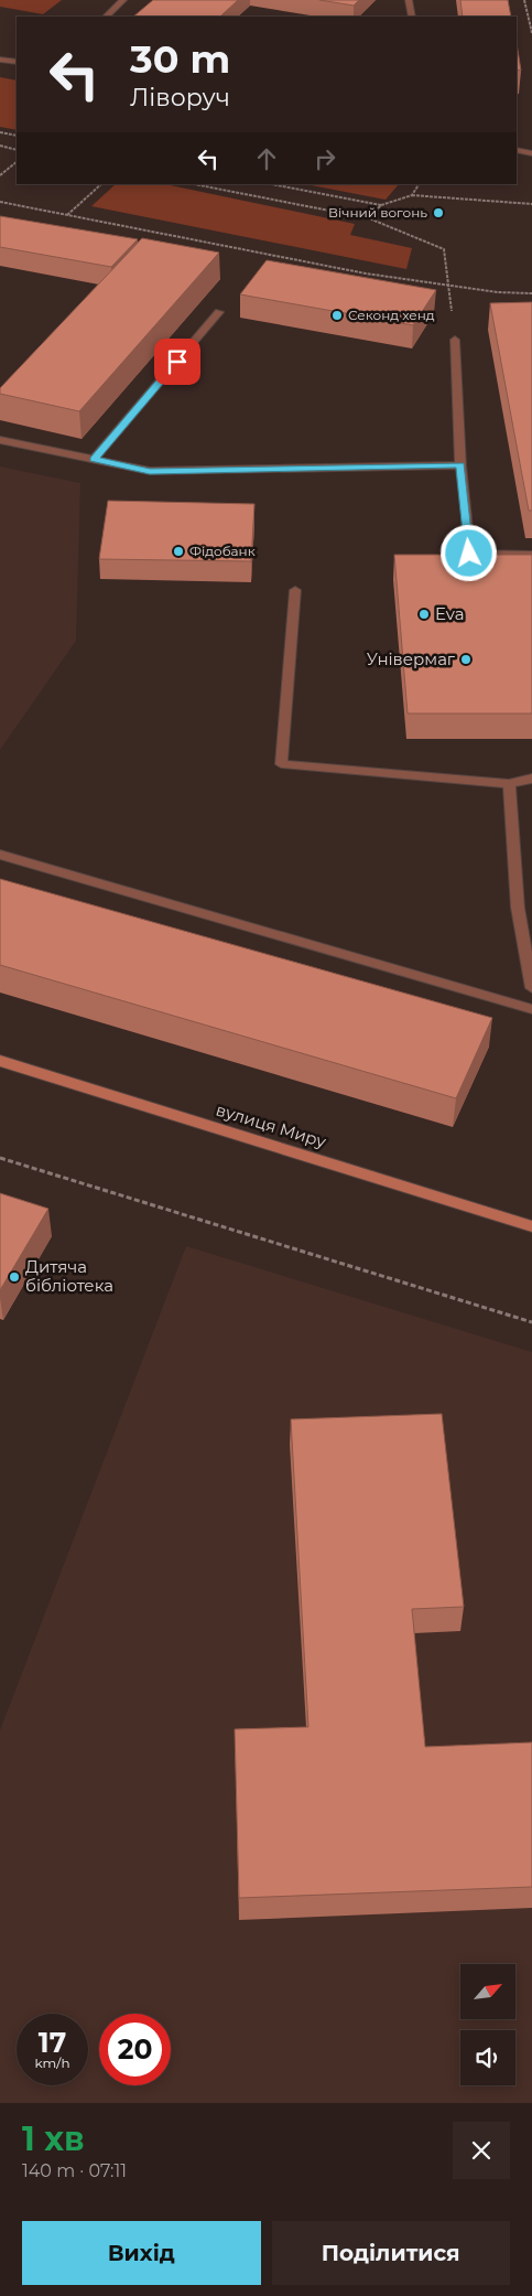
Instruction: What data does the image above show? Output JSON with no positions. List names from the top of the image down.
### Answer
{
  "streets": {
    "main road": ["вулиця Миру"]
  },
  "places": [
    "Вічний вогонь",
    "Секонд хенд",
    "Фідобанк",
    "Eva",
    "Універмаг",
    "Дитяча бібліотека"
  ],
  "north": "top right",
  "page": {
    "turn": ["30 m", "Ліворуч"],
    "speed": "17 km/h",
    "limit": "20",
    "heading": ["1 хв", "140 m · 07:11"],
    "buttons": ["Вихід", "Поділитися"]
  }
}
